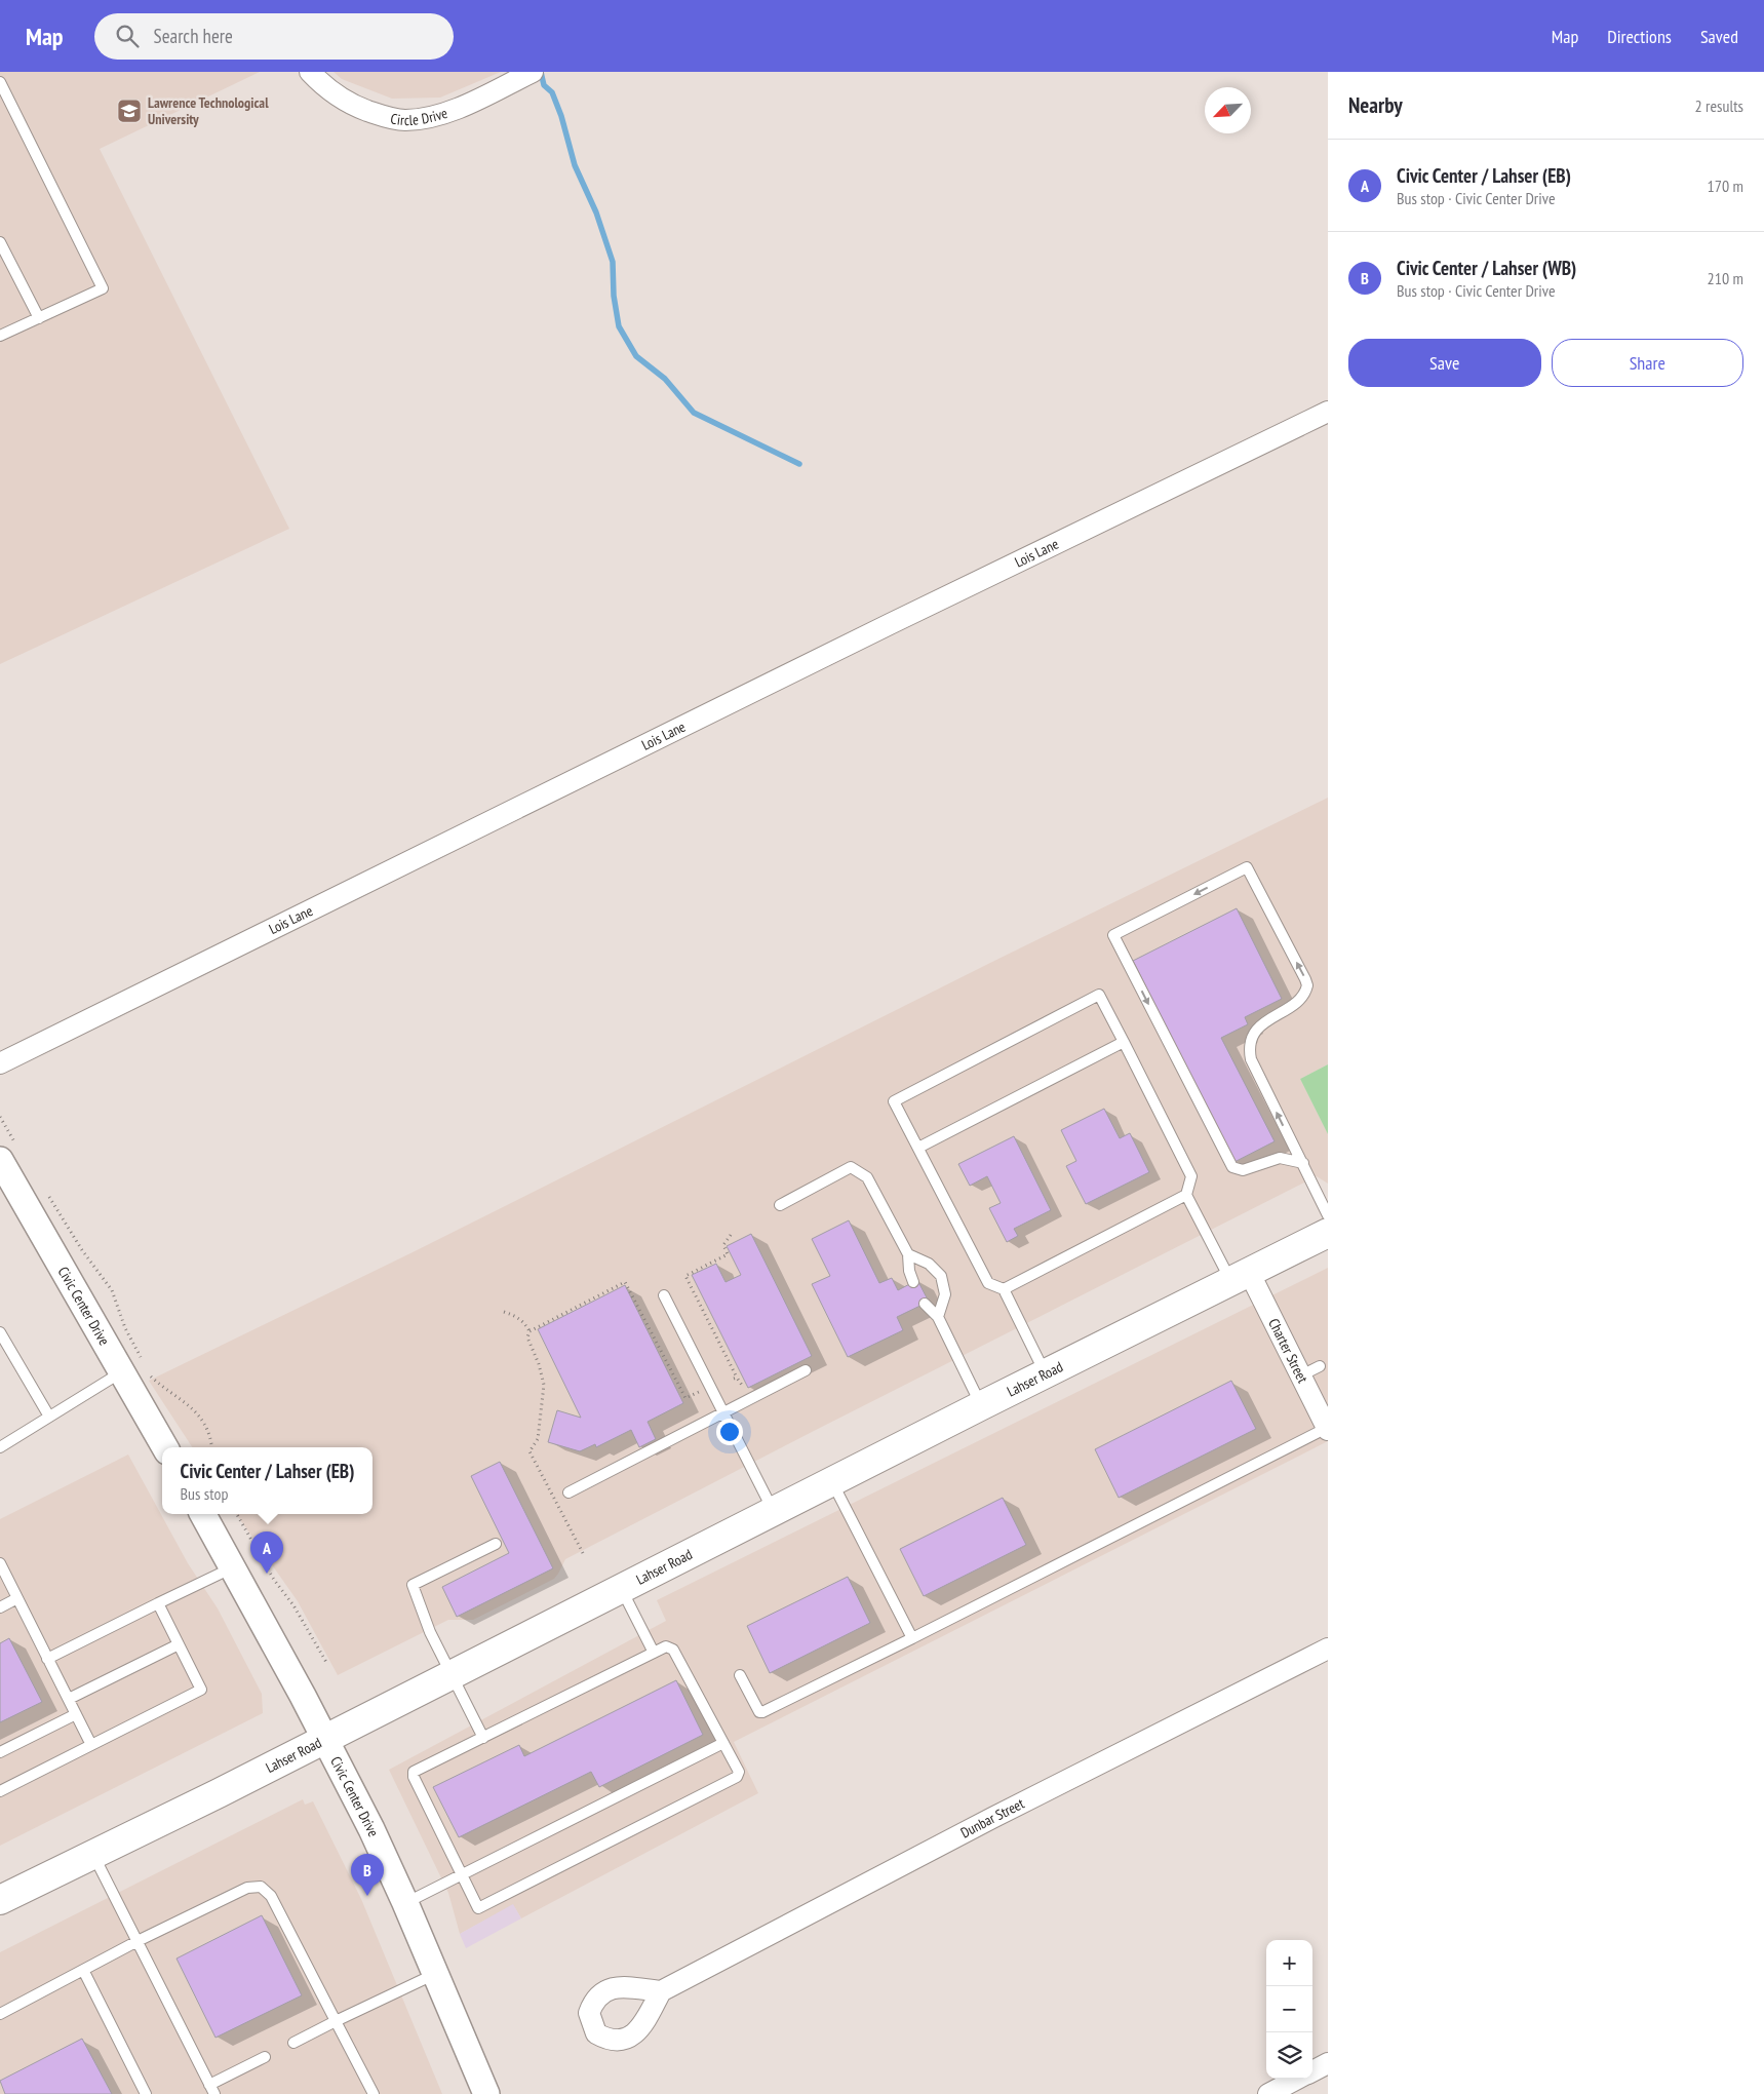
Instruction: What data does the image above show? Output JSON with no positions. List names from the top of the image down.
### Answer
{
  "streets": {
    "main road": ["Lahser Road"],
    "street": [
      "Circle Drive",
      "Lois Lane",
      "Civic Center Drive",
      "Charter Street",
      "Dunbar Street"
    ]
  },
  "crossings": [
    ["Civic Center Drive", "Lahser Road"],
    ["Charter Street", "Lahser Road"]
  ],
  "places": {
    "school or university": ["Lawrence Technological University"]
  },
  "north": "bottom left",
  "page": {
    "header": "Map",
    "search": "Search here",
    "nav": ["Map", "Directions", "Saved"],
    "heading": ["Nearby", "2 results"],
    "list": [
      {
        "mark": "A",
        "name": "Civic Center / Lahser (EB)",
        "note": "Bus stop · Civic Center Drive",
        "value": "170 m"
      },
      {
        "mark": "B",
        "name": "Civic Center / Lahser (WB)",
        "note": "Bus stop · Civic Center Drive",
        "value": "210 m"
      }
    ],
    "buttons": ["Save", "Share"],
    "popup": ["Civic Center / Lahser (EB)", "Bus stop"],
    "pins": ["A", "B"],
    "map_buttons": ["+", "−"]
  }
}
